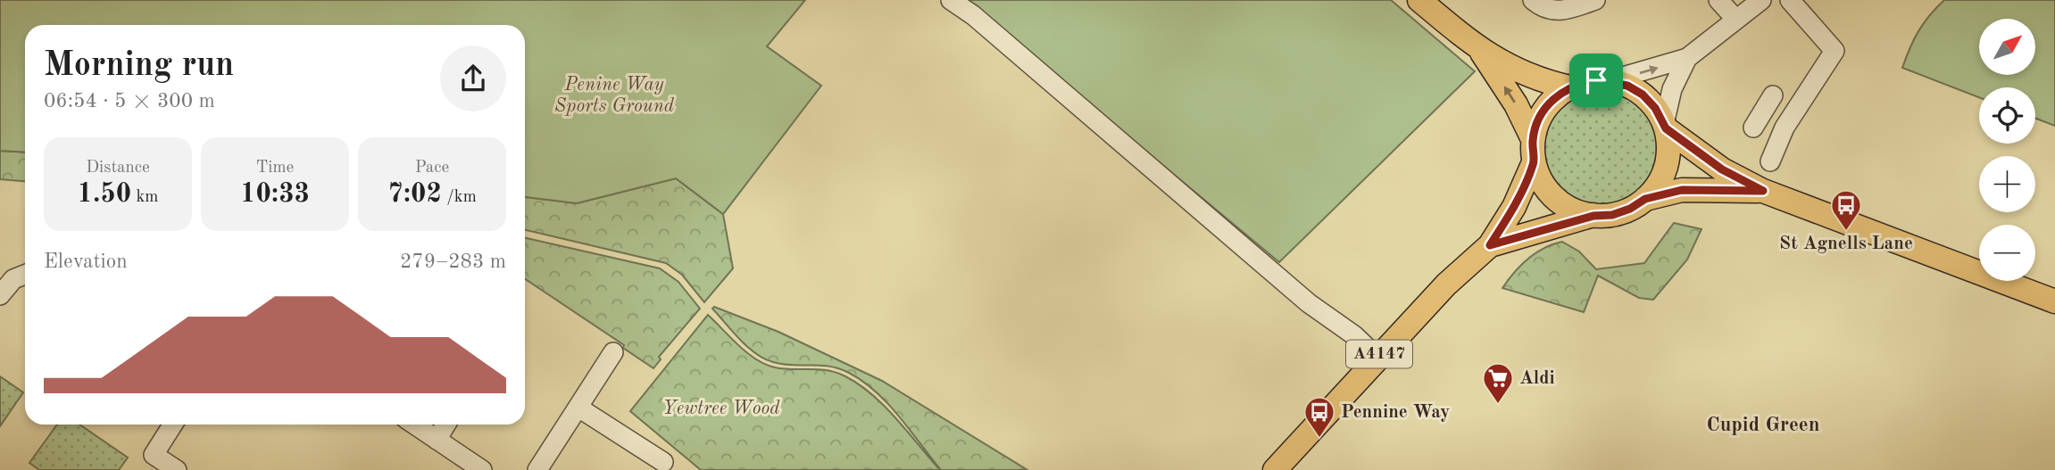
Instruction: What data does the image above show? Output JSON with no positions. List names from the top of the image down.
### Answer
{
  "streets": {
    "main road": ["A4147"]
  },
  "districts": ["Cupid Green"],
  "parks": ["Penine Way Sports Ground", "Yewtree Wood"],
  "places": {
    "bus stop": ["St Agnells Lane", "Pennine Way"],
    "supermarket": ["Aldi"]
  },
  "north": "top right",
  "page": {
    "map_buttons": ["+", "−"],
    "heading": ["Morning run", "06:54 · 5 × 300 m"],
    "stats": [
      ["Distance", "1.50 km"],
      ["Time", "10:33"],
      ["Pace", "7:02 /km"]
    ],
    "chart": ["Elevation", "279–283 m"]
  }
}
